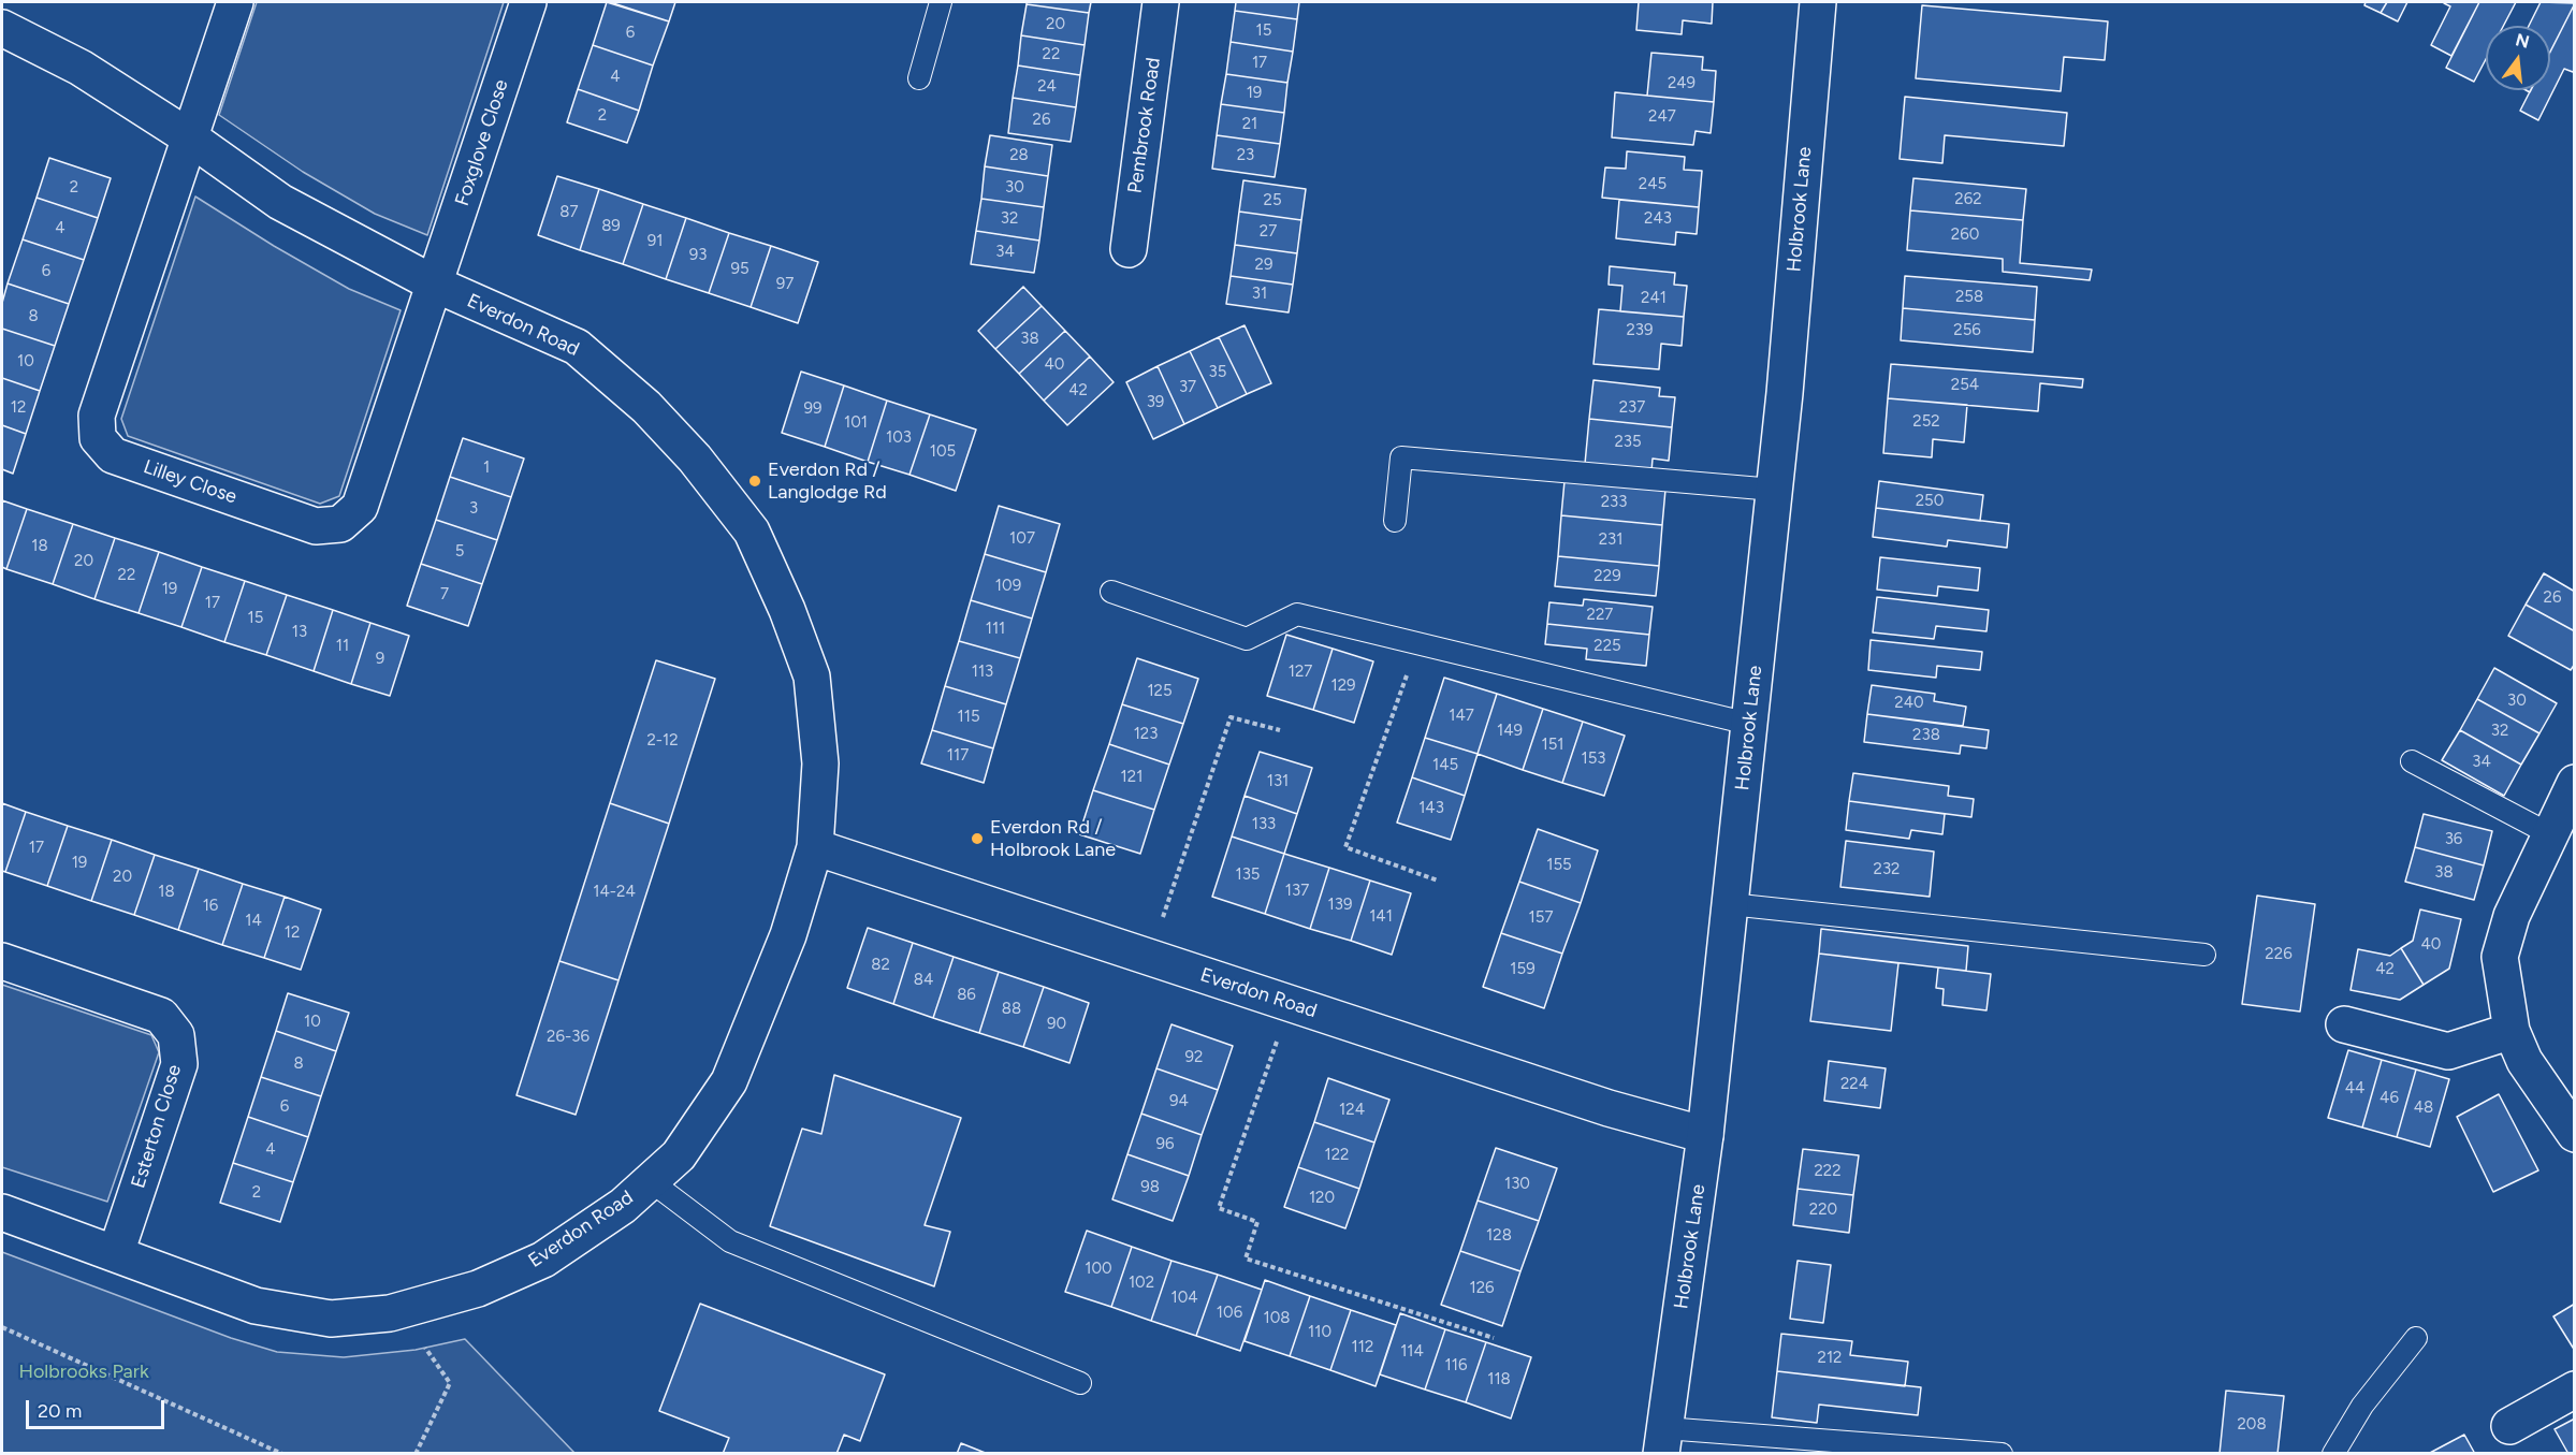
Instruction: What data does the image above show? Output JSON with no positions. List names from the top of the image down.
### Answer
{
  "streets": {
    "street": [
      "Pembrook Road",
      "Foxglove Close",
      "Holbrook Lane",
      "Everdon Road",
      "Lilley Close",
      "Esterton Close"
    ]
  },
  "crossings": [
    ["Foxglove Close", "Everdon Road"],
    ["Foxglove Close", "Lilley Close"],
    ["Holbrook Lane", "Everdon Road"],
    ["Everdon Road", "Lilley Close"],
    ["Everdon Road", "Esterton Close"]
  ],
  "parks": ["Holbrooks Park"],
  "places": ["Everdon Rd / Langlodge Rd", "Everdon Rd / Holbrook Lane"],
  "house_numbers": [
    "20",
    "15",
    "6",
    "22",
    "17",
    "4",
    "249",
    "24",
    "19",
    "2",
    "247",
    "26",
    "21",
    "28",
    "23",
    "245",
    "2",
    "30",
    "262",
    "25",
    "87",
    "32",
    "243",
    "89",
    "4",
    "27",
    "260",
    "91",
    "34",
    "93",
    "29",
    "95",
    "6",
    "97",
    "31",
    "258",
    "241",
    "8",
    "239",
    "256",
    "38",
    "10",
    "40",
    "35",
    "254",
    "37",
    "42",
    "39",
    "12",
    "237",
    "99",
    "252",
    "101",
    "103",
    "235",
    "105",
    "1",
    "250",
    "233",
    "3",
    "107",
    "231",
    "18",
    "5",
    "20",
    "22",
    "229",
    "109",
    "19",
    "7",
    "26",
    "17",
    "227",
    "15",
    "111",
    "13",
    "11",
    "225",
    "9",
    "113",
    "127",
    "129",
    "125",
    "30",
    "240",
    "147",
    "115",
    "149",
    "32",
    "123",
    "238",
    "2-12",
    "151",
    "117",
    "153",
    "34",
    "145",
    "121",
    "131",
    "143",
    "133",
    "36",
    "17",
    "19",
    "155",
    "232",
    "38",
    "135",
    "20",
    "137",
    "18",
    "14-24",
    "139",
    "16",
    "141",
    "157",
    "14",
    "12",
    "40",
    "226",
    "82",
    "159",
    "42",
    "84",
    "86",
    "88",
    "10",
    "90",
    "26-36",
    "92",
    "8",
    "224",
    "44",
    "46",
    "94",
    "6",
    "48",
    "124",
    "96",
    "4",
    "122",
    "222",
    "130",
    "98",
    "2",
    "120",
    "220",
    "128",
    "100",
    "102",
    "126",
    "104",
    "106",
    "108",
    "110",
    "112",
    "114",
    "212",
    "116",
    "118",
    "208"
  ],
  "scale_bar": "20 m",
  "north": "top"
}
